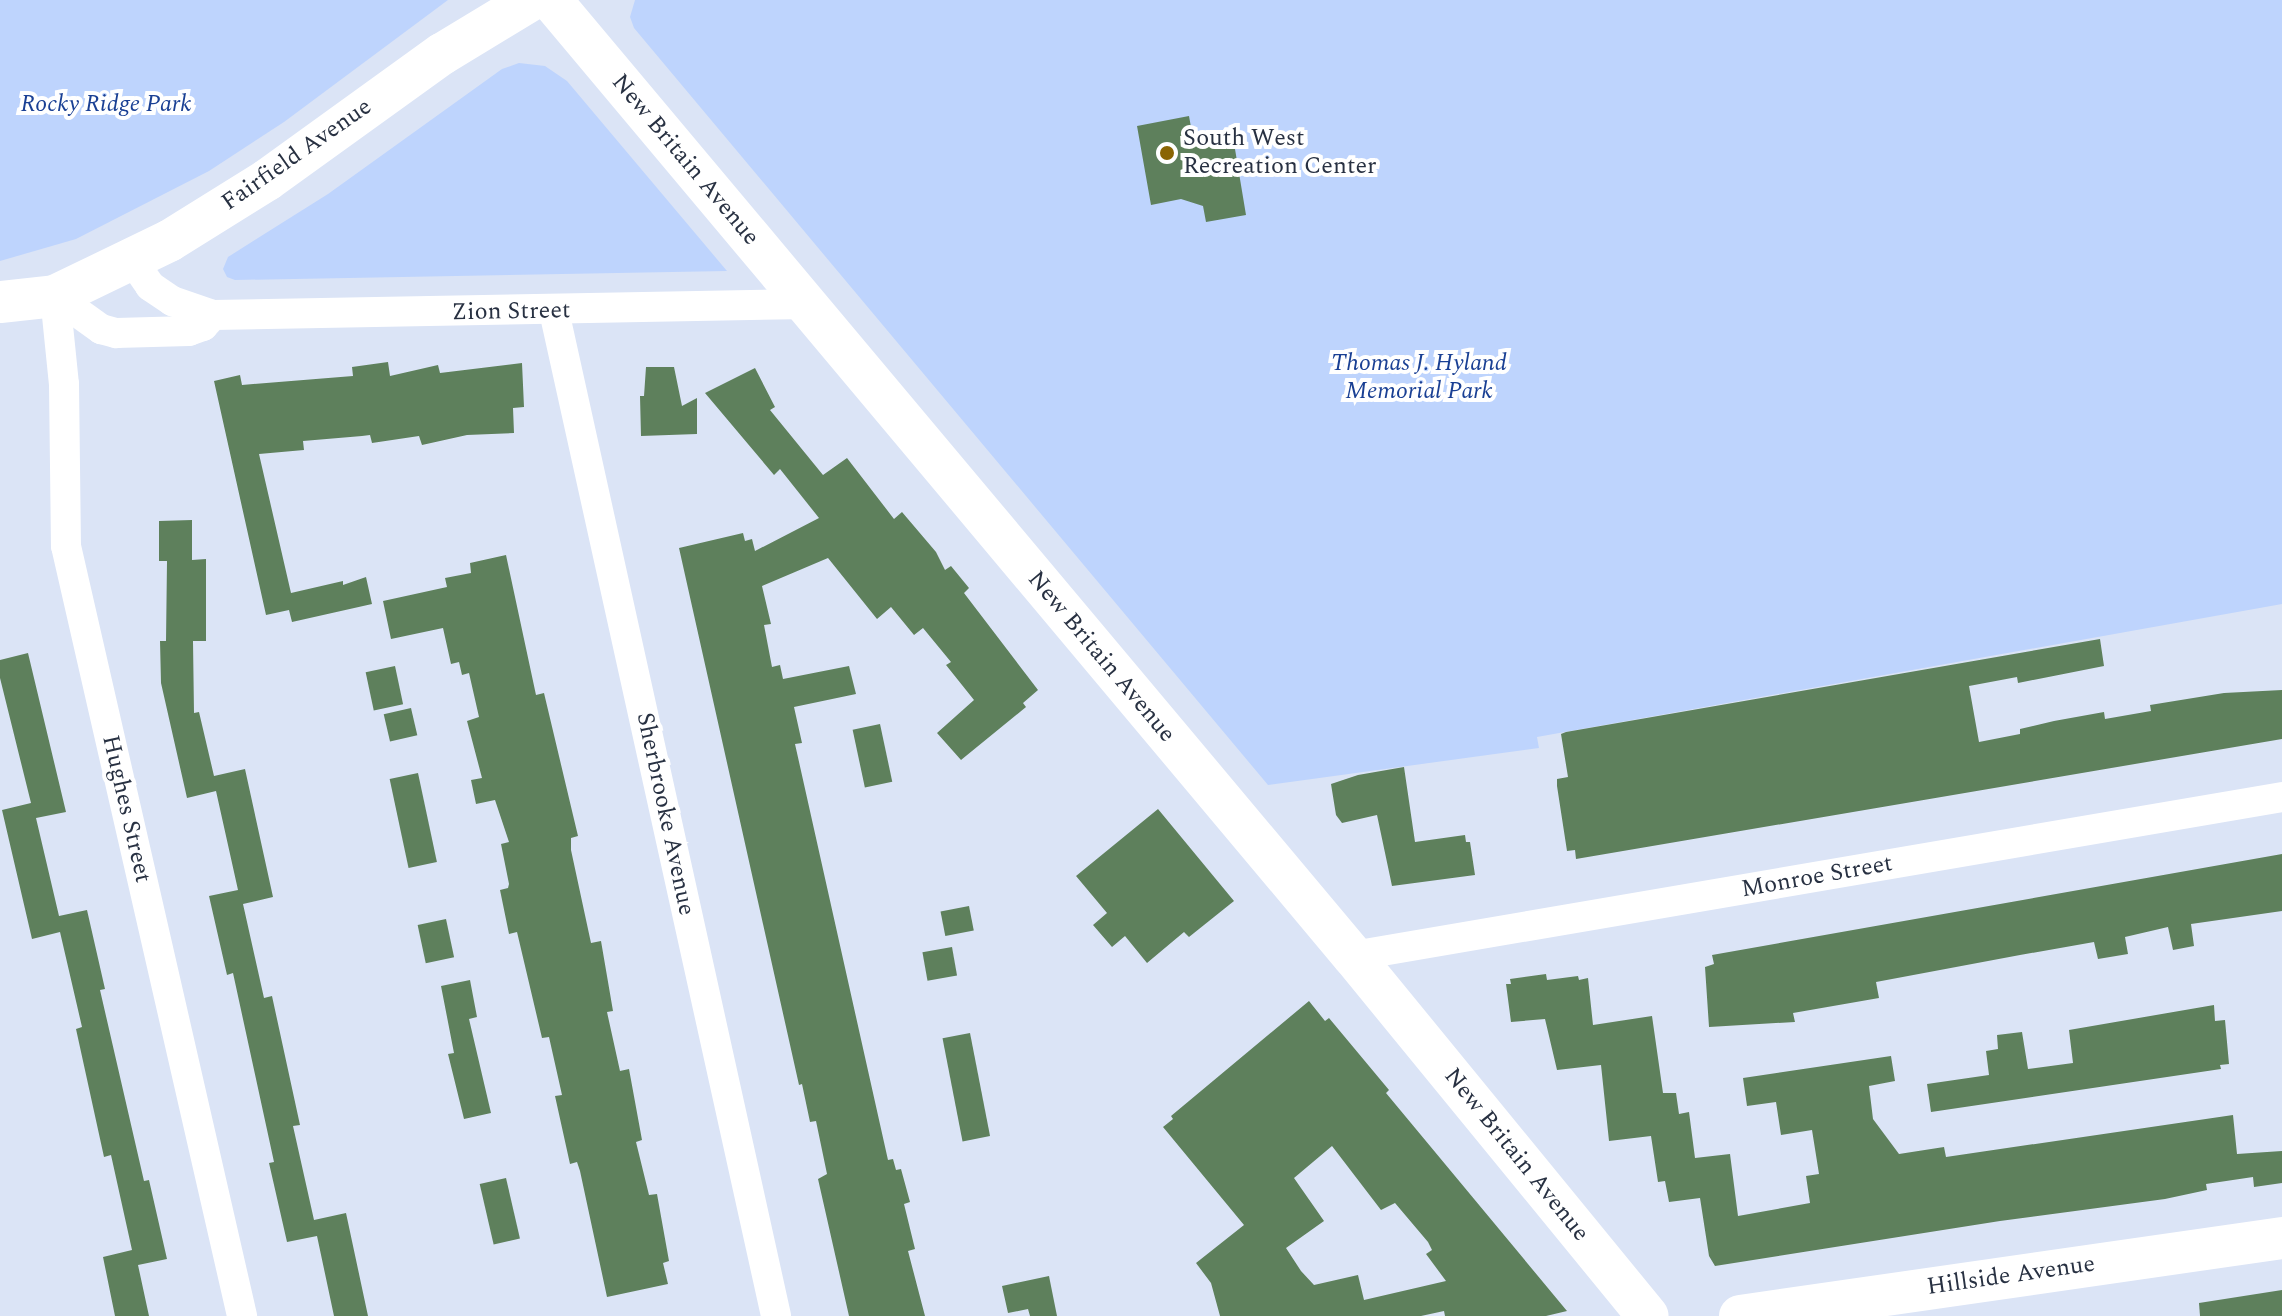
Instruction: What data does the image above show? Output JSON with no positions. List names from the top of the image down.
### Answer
{
  "streets": {
    "main road": ["Fairfield Avenue", "New Britain Avenue", "Hillside Avenue"],
    "street": [
      "Zion Street",
      "Hughes Street",
      "Sherbrooke Avenue",
      "Monroe Street"
    ]
  },
  "crossings": [
    ["Fairfield Avenue", "Zion Street"],
    ["Fairfield Avenue", "Hughes Street"],
    ["New Britain Avenue", "Zion Street"],
    ["New Britain Avenue", "Monroe Street"],
    ["Zion Street", "Hughes Street"],
    ["Zion Street", "Sherbrooke Avenue"]
  ],
  "parks": ["Rocky Ridge Park", "Thomas J. Hyland Memorial Park"],
  "places": ["South West Recreation Center"]
}
